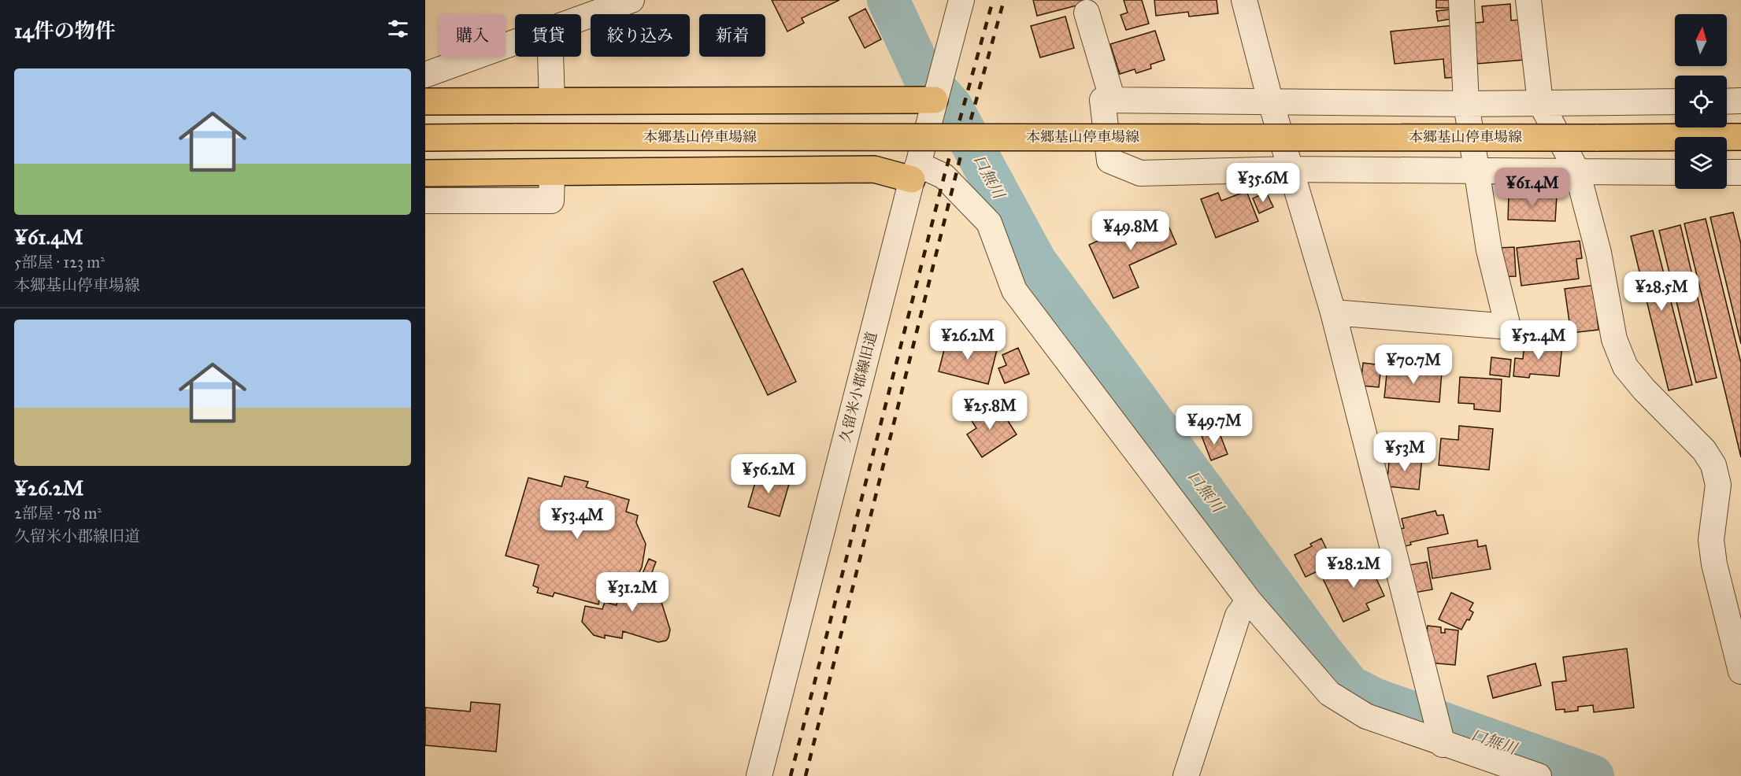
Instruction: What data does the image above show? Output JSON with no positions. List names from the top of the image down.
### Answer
{
  "streets": {
    "main road": ["本郷基山停車場線"],
    "street": ["久留米小郡線旧道"]
  },
  "water": ["口無川"],
  "north": "top",
  "page": {
    "heading": "14件の物件",
    "chip": [
      "購入",
      "賃貸",
      "絞り込み",
      "新着"
    ],
    "list": [
      {
        "name": "¥61.4M",
        "note": "5部屋 · 123 m² · 本郷基山停車場線"
      },
      {
        "name": "¥26.2M",
        "note": "2部屋 · 78 m² · 久留米小郡線旧道"
      }
    ],
    "price": [
      "¥35.6M",
      "¥61.4M",
      "¥49.8M",
      "¥28.5M",
      "¥26.2M",
      "¥52.4M",
      "¥70.7M",
      "¥25.8M",
      "¥49.7M",
      "¥53M",
      "¥56.2M",
      "¥53.4M",
      "¥28.2M",
      "¥31.2M"
    ]
  }
}
